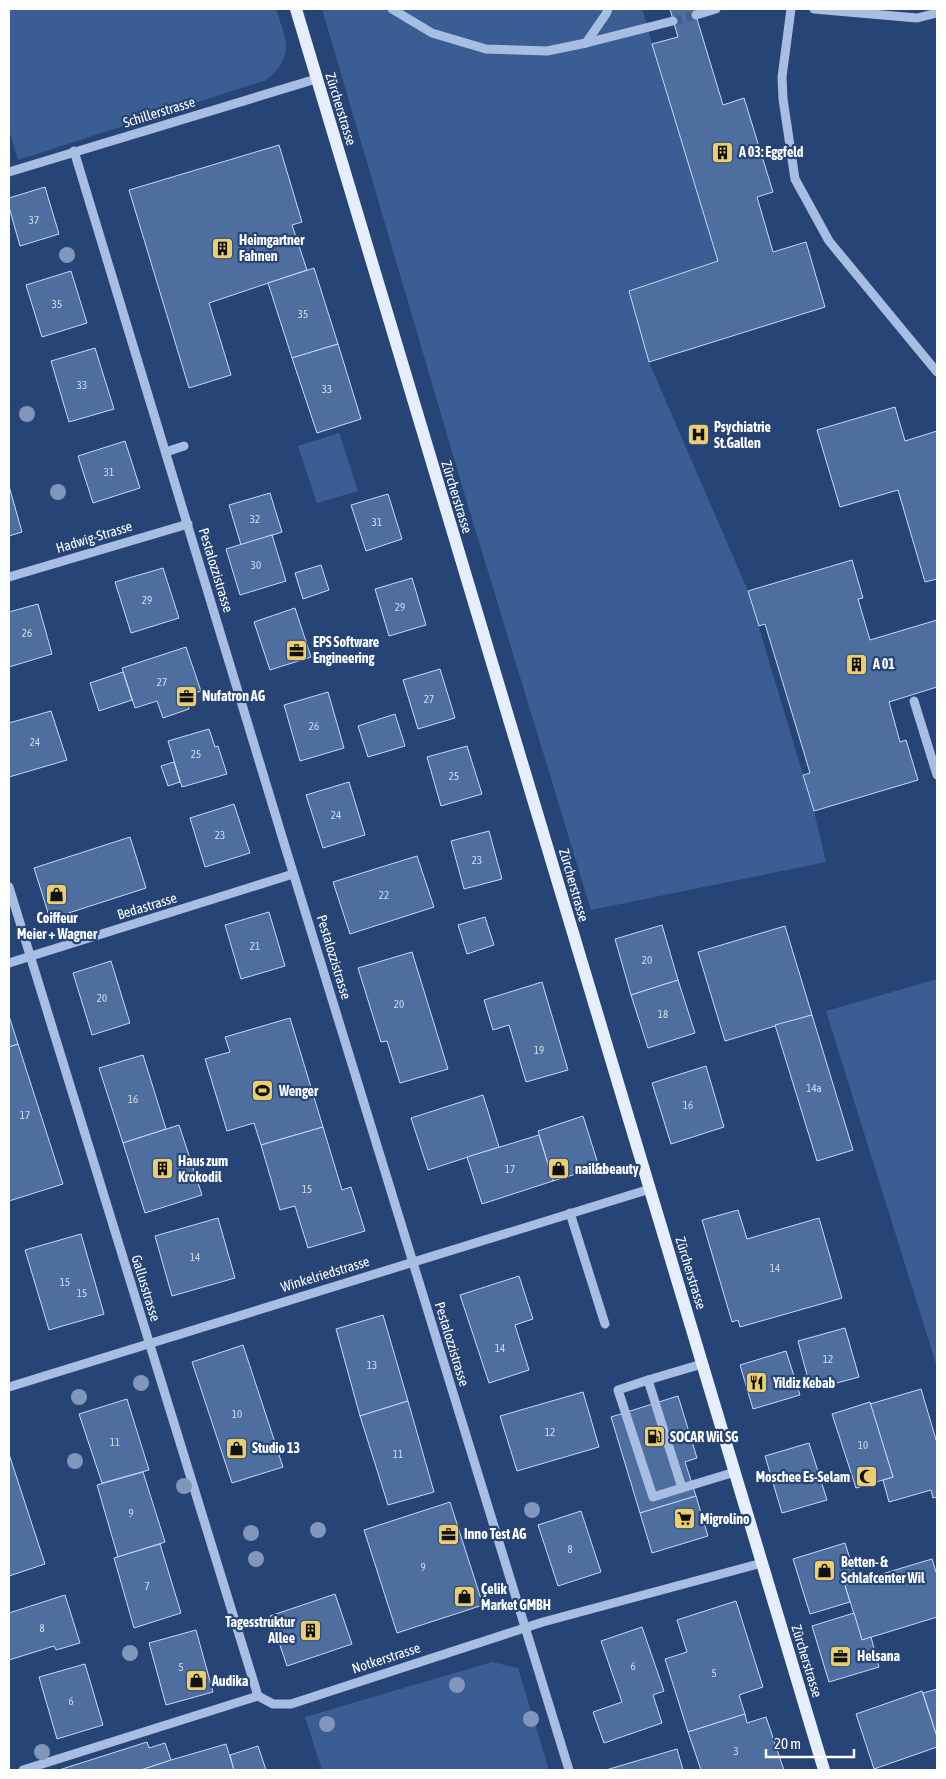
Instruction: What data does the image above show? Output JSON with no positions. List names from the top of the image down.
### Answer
{
  "streets": {
    "main road": ["Zürcherstrasse"],
    "street": [
      "Schillerstrasse",
      "Hadwig-Strasse",
      "Pestalozzistrasse",
      "Bedastrasse",
      "Winkelriedstrasse",
      "Gallusstrasse",
      "Notkerstrasse"
    ]
  },
  "crossings": [
    ["Zürcherstrasse", "Schillerstrasse"],
    ["Zürcherstrasse", "Winkelriedstrasse"],
    ["Zürcherstrasse", "Notkerstrasse"],
    ["Schillerstrasse", "Pestalozzistrasse"],
    ["Hadwig-Strasse", "Pestalozzistrasse"],
    ["Pestalozzistrasse", "Bedastrasse"],
    ["Pestalozzistrasse", "Winkelriedstrasse"],
    ["Pestalozzistrasse", "Notkerstrasse"],
    ["Bedastrasse", "Gallusstrasse"],
    ["Winkelriedstrasse", "Gallusstrasse"],
    ["Gallusstrasse", "Notkerstrasse"]
  ],
  "places": {
    "building": [
      "A 03: Eggfeld",
      "Heimgartner Fahnen",
      "A 01",
      "Haus zum Krokodil",
      "Tagesstruktur Allee"
    ],
    "hospital": ["Psychiatrie St.Gallen"],
    "office": [
      "EPS Software Engineering",
      "Nufatron AG",
      "Inno Test AG",
      "Helsana"
    ],
    "shop": [
      "Coiffeur Meier + Wagner",
      "nail&beauty",
      "Studio 13",
      "Betten- & Schlafcenter Wil",
      "Çelik Market GMBH",
      "Audika"
    ],
    "sports": ["Wenger"],
    "restaurant": ["Yildiz Kebab"],
    "fuel station": ["SOCAR Wil SG"],
    "mosque": ["Moschee Es-Selam"],
    "supermarket": ["Migrolino"]
  },
  "house_numbers": [
    "37",
    "35",
    "35",
    "33",
    "33",
    "31",
    "32",
    "31",
    "30",
    "29",
    "29",
    "26",
    "27",
    "27",
    "26",
    "24",
    "25",
    "25",
    "24",
    "23",
    "23",
    "22",
    "21",
    "20",
    "20",
    "20",
    "18",
    "19",
    "14a",
    "16",
    "16",
    "17",
    "17",
    "15",
    "14",
    "14",
    "15",
    "15",
    "14",
    "12",
    "13",
    "10",
    "12",
    "11",
    "10",
    "11",
    "9",
    "8",
    "9",
    "7",
    "8",
    "6",
    "5",
    "5",
    "6",
    "3"
  ],
  "scale_bar": "20 m"
}
